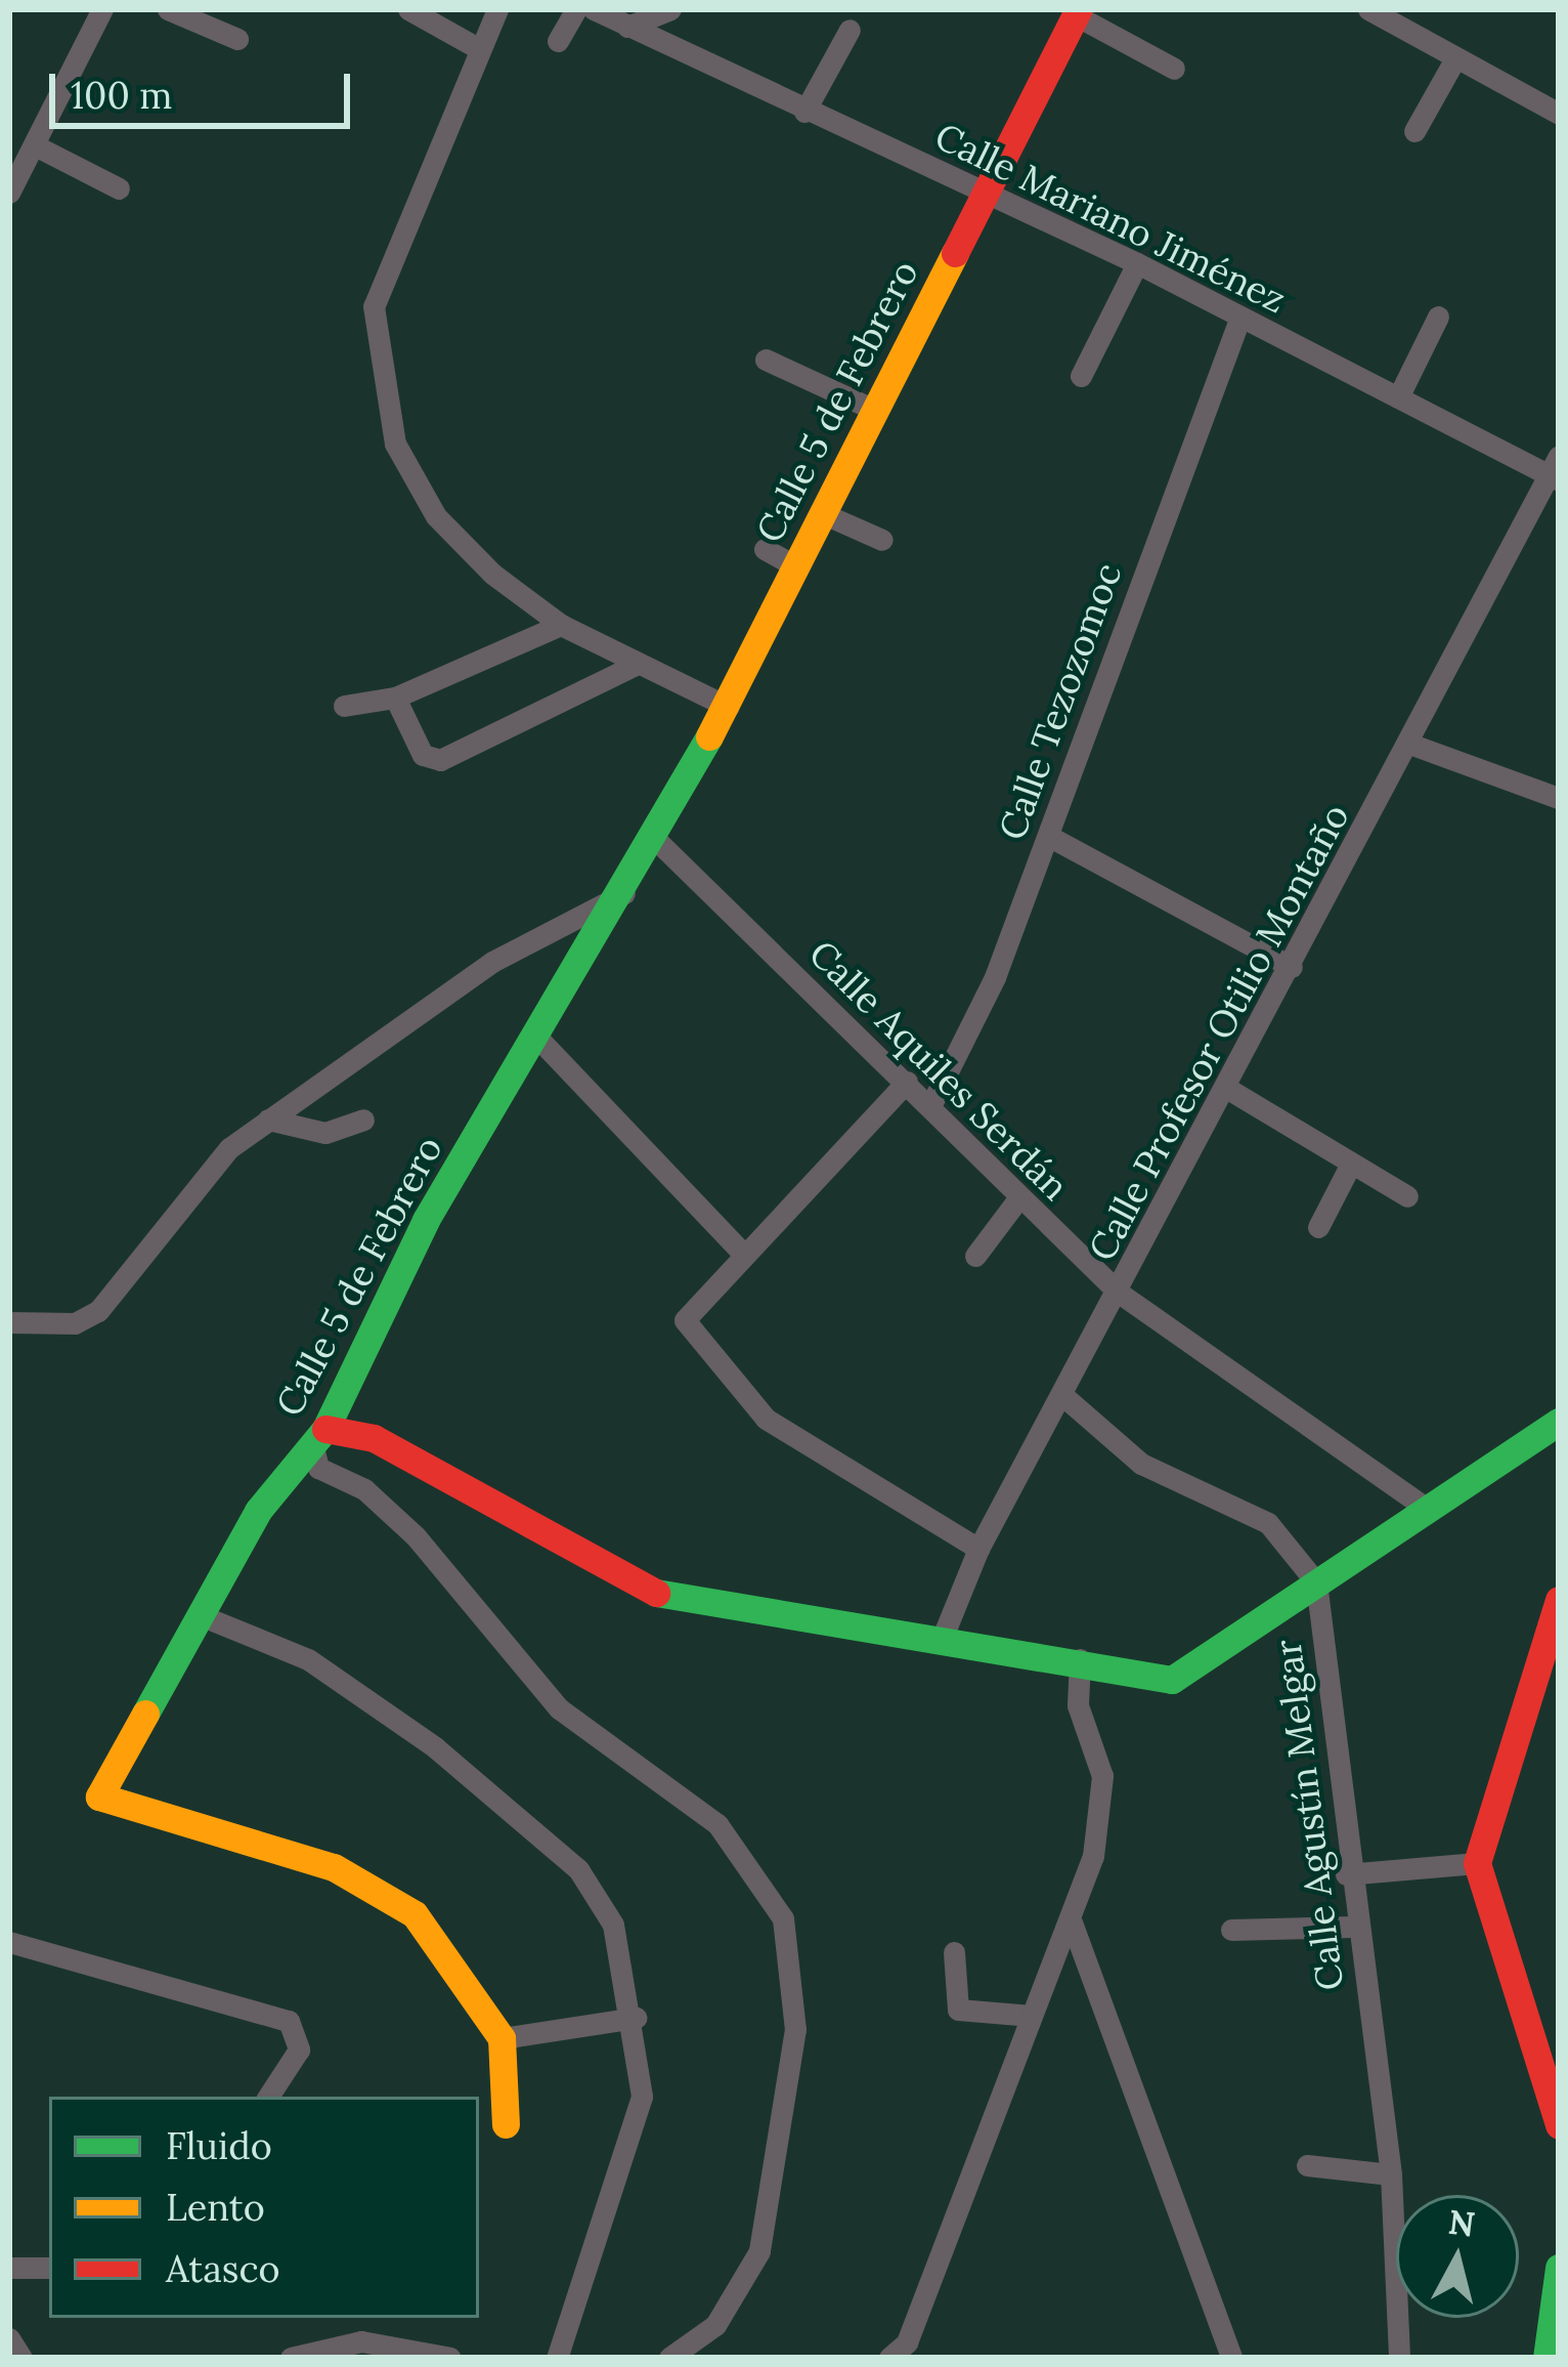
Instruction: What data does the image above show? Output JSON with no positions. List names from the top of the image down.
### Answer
{
  "streets": {
    "street": [
      "Calle Mariano Jiménez",
      "Calle 5 de Febrero",
      "Calle Tezozomoc",
      "Calle Profesor Otilio Montaño",
      "Calle Aquiles Serdán",
      "Calle Agustín Melgar"
    ]
  },
  "crossings": [
    ["Calle Mariano Jiménez", "Calle 5 de Febrero"],
    ["Calle Mariano Jiménez", "Calle Tezozomoc"],
    ["Calle Mariano Jiménez", "Calle Profesor Otilio Montaño"],
    ["Calle 5 de Febrero", "Calle Aquiles Serdán"],
    ["Calle Tezozomoc", "Calle Aquiles Serdán"],
    ["Calle Profesor Otilio Montaño", "Calle Aquiles Serdán"],
    ["Calle Profesor Otilio Montaño", "Calle Agustín Melgar"]
  ],
  "legend": ["Fluido", "Lento", "Atasco"],
  "scale_bar": "100 m",
  "north": "top"
}
